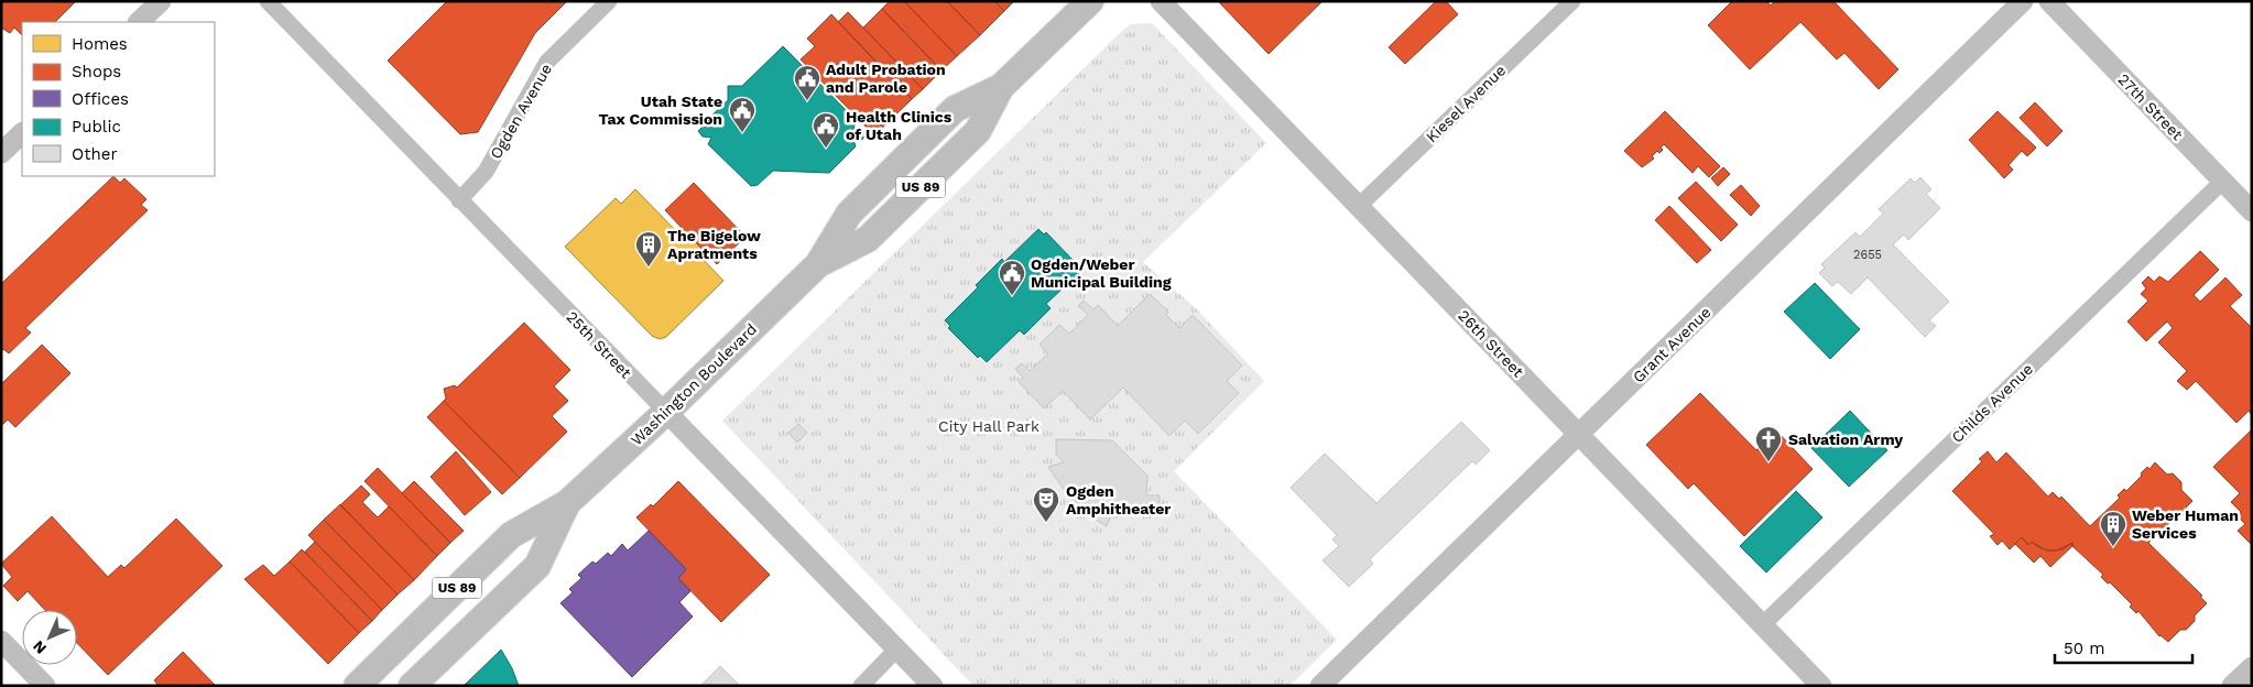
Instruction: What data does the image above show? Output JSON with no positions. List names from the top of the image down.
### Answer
{
  "streets": {
    "main road": ["US 89", "Washington Boulevard"],
    "street": [
      "Kiesel Avenue",
      "27th Street",
      "Ogden Avenue",
      "26th Street",
      "25th Street",
      "Grant Avenue",
      "Childs Avenue"
    ]
  },
  "crossings": [
    ["Kiesel Avenue", "26th Street"],
    ["27th Street", "Childs Avenue"],
    ["Ogden Avenue", "25th Street"],
    ["26th Street", "Grant Avenue"],
    ["26th Street", "Childs Avenue"],
    ["25th Street", "Washington Boulevard"]
  ],
  "parks": ["City Hall Park"],
  "places": {
    "public building": [
      "Adult Probation and Parole",
      "Utah State Tax Commission",
      "Health Clinics of Utah",
      "Ogden/Weber Municipal Building"
    ],
    "building": ["The Bigelow Apratments", "Weber Human Services"],
    "church": ["Salvation Army"],
    "theatre": ["Ogden Amphitheater"]
  },
  "house_numbers": ["2655"],
  "legend": [
    "Homes",
    "Shops",
    "Offices",
    "Public",
    "Other"
  ],
  "scale_bar": "50 m",
  "north": "bottom left"
}
